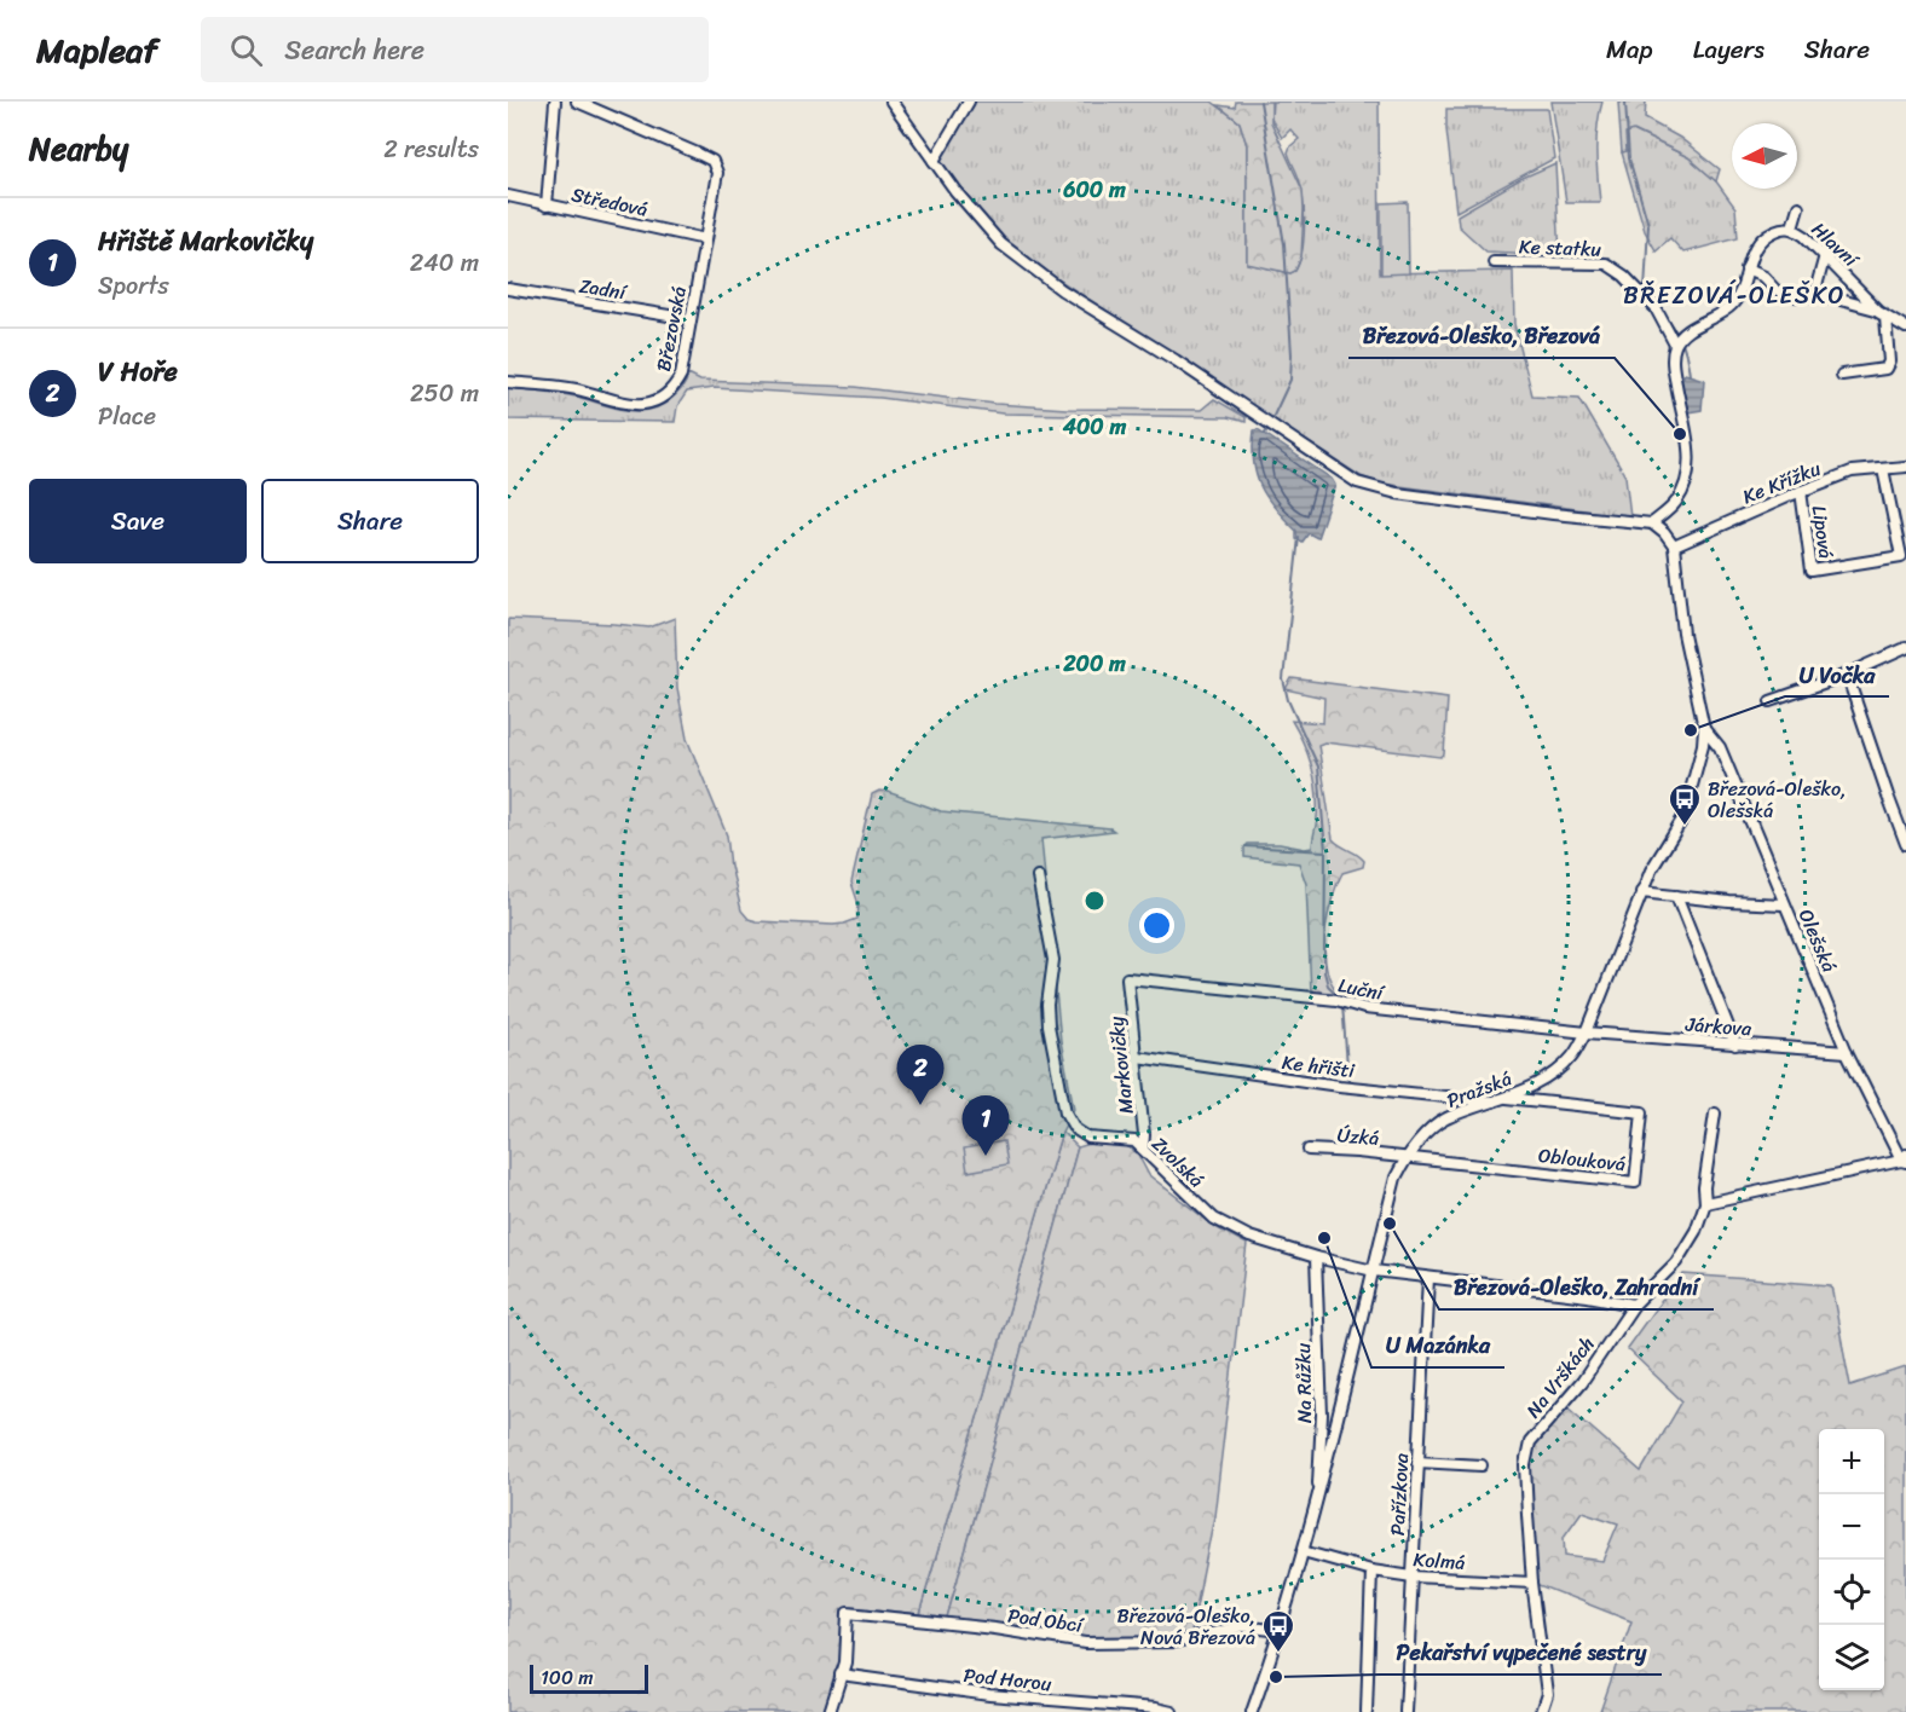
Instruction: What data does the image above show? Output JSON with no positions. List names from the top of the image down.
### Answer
{
  "streets": {
    "street": [
      "Středová",
      "Hlavní",
      "Ke statku",
      "Zadní",
      "Březovská",
      "Ke Křížku",
      "Lipová",
      "Olešská",
      "Luční",
      "Járkova",
      "Markovičky",
      "Ke hřišti",
      "Pražská",
      "Úzká",
      "Oblouková",
      "Zvolská",
      "Na Vrškách",
      "Na Růžku",
      "Pařízkova",
      "Kolmá",
      "Pod Obcí",
      "Pod Horou"
    ]
  },
  "crossings": [
    ["Středová", "Březovská"],
    ["Hlavní", "Ke statku"],
    ["Zadní", "Březovská"],
    ["Ke Křížku", "Lipová"],
    ["Ke Křížku", "Pražská"],
    ["Olešská", "Járkova"],
    ["Olešská", "Pražská"],
    ["Luční", "Járkova"],
    ["Luční", "Markovičky"],
    ["Luční", "Pražská"],
    ["Járkova", "Pražská"],
    ["Markovičky", "Ke hřišti"],
    ["Markovičky", "Zvolská"],
    ["Ke hřišti", "Pražská"],
    ["Pražská", "Úzká"],
    ["Pražská", "Oblouková"],
    ["Pražská", "Zvolská"],
    ["Pražská", "Na Růžku"],
    ["Pražská", "Kolmá"],
    ["Pražská", "Pod Obcí"],
    ["Úzká", "Oblouková"],
    ["Zvolská", "Na Vrškách"],
    ["Zvolská", "Na Růžku"],
    ["Zvolská", "Pařízkova"],
    ["Na Vrškách", "Kolmá"],
    ["Pařízkova", "Kolmá"],
    ["Pod Obcí", "Pod Horou"]
  ],
  "districts": ["BŘEZOVÁ-OLEŠKO"],
  "places": {
    "other": [
      "Březová-Oleško, Březová",
      "U Vočka",
      "Březová-Oleško, Zahradní",
      "U Mazánka",
      "Pekařství vypečené sestry"
    ],
    "bus stop": ["Březová-Oleško, Olešská", "Březová-Oleško, Nová Březová"]
  },
  "scale_bar": "100 m",
  "north": "left",
  "page": {
    "header": "Mapleaf",
    "search": "Search here",
    "nav": ["Map", "Layers", "Share"],
    "heading": ["Nearby", "2 results"],
    "list": [
      {
        "mark": "1",
        "name": "Hřiště Markovičky",
        "note": "Sports",
        "value": "240 m"
      },
      {
        "mark": "2",
        "name": "V Hoře",
        "note": "Place",
        "value": "250 m"
      }
    ],
    "buttons": ["Save", "Share"],
    "pins": ["2", "1"],
    "map_buttons": ["+", "−"],
    "scale": "100 m"
  },
  "rings": ["600 m", "400 m", "200 m"]
}
